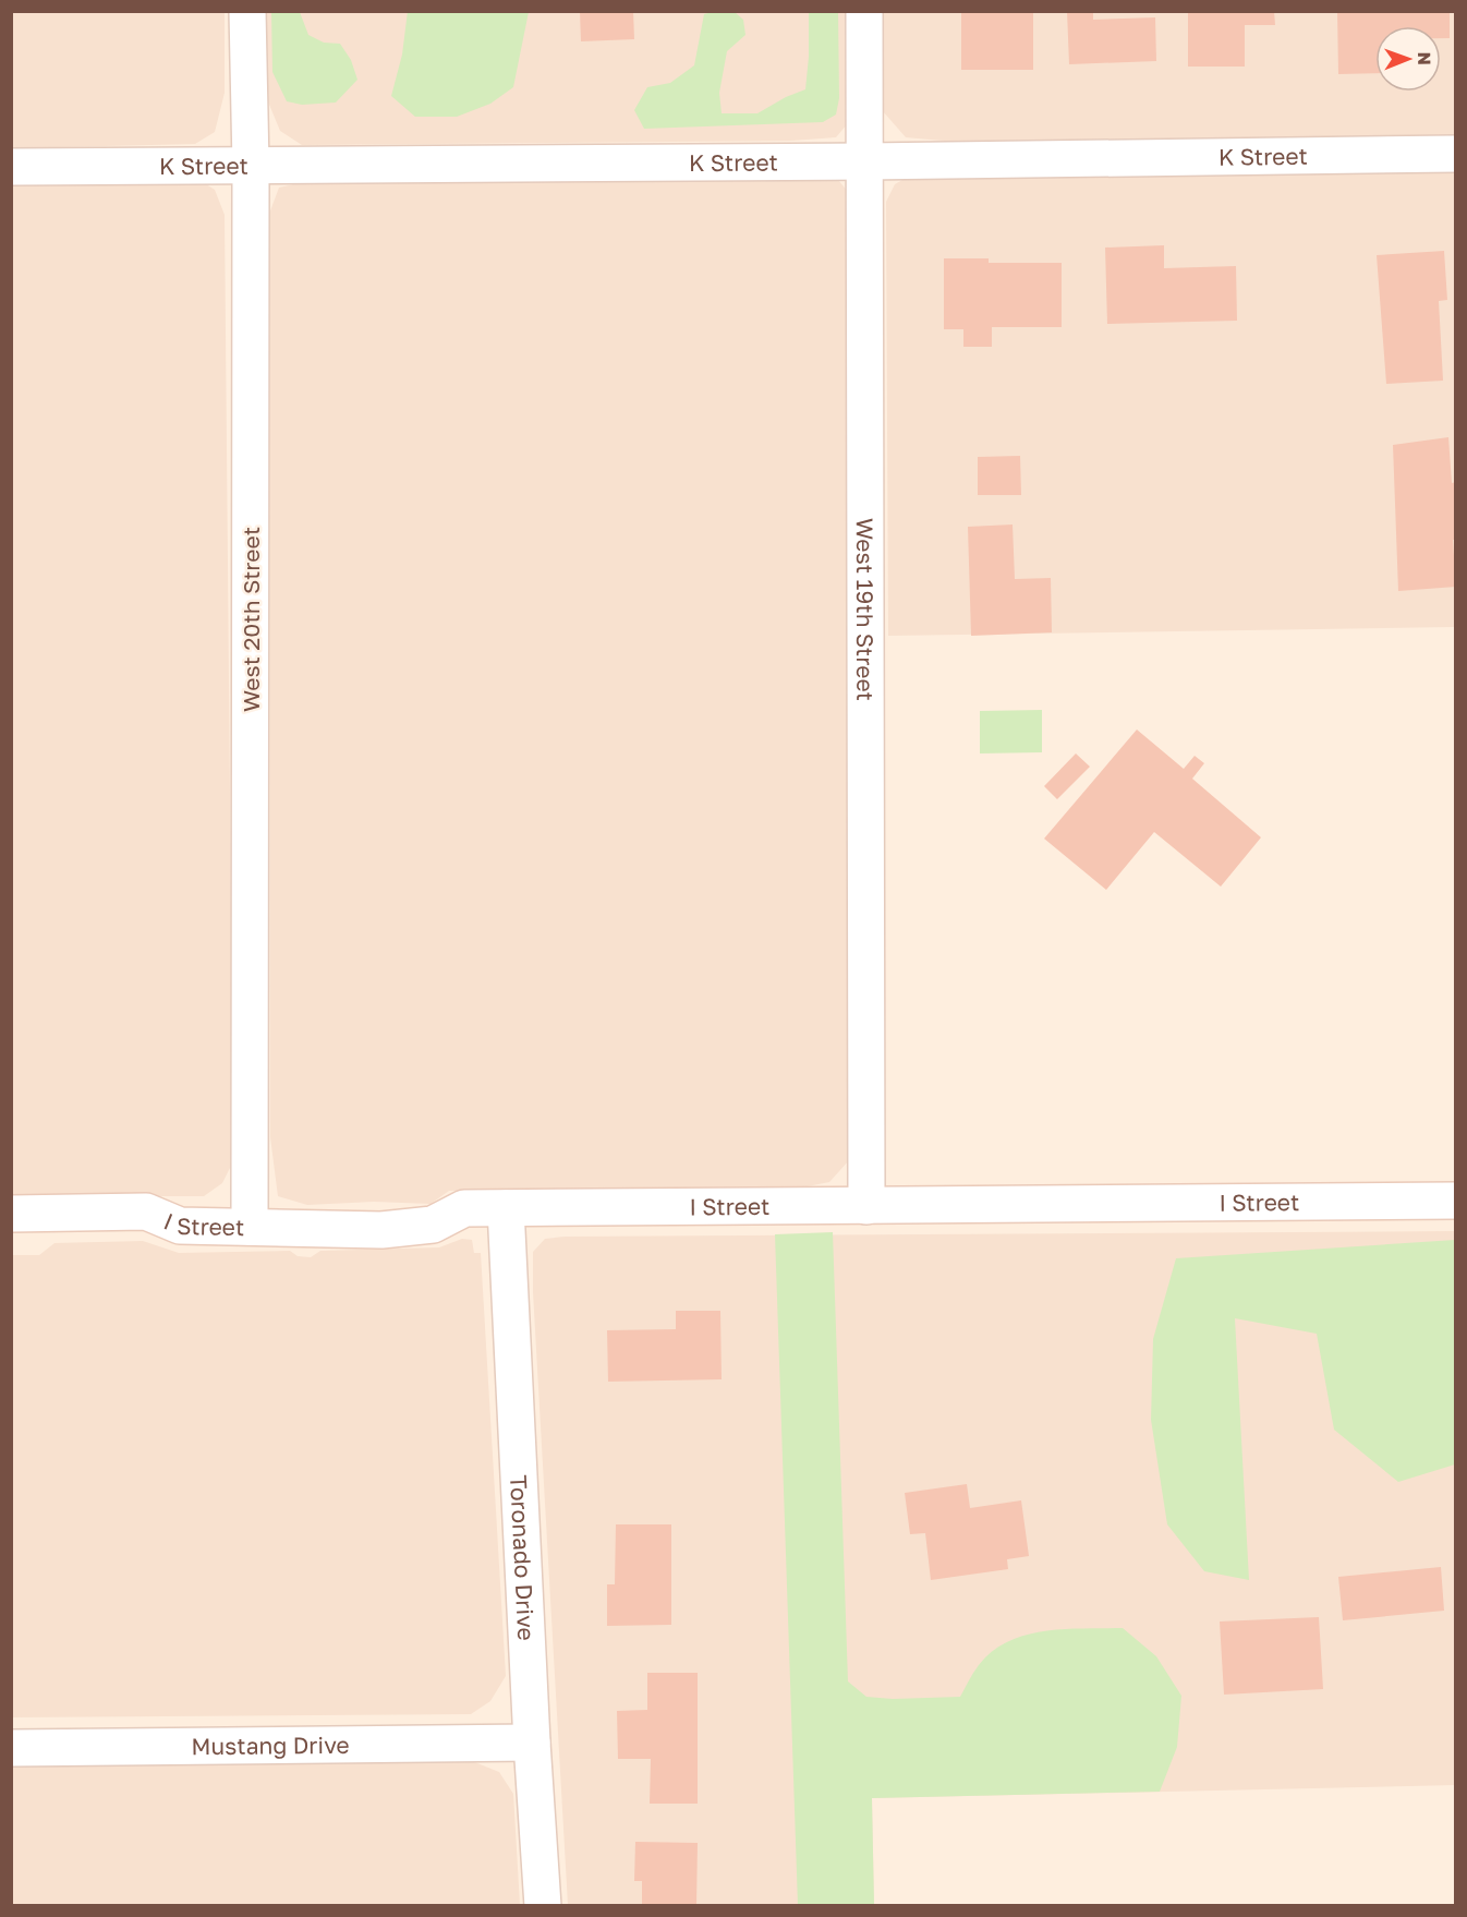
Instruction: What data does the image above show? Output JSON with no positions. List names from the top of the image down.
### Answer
{
  "streets": {
    "street": [
      "K Street",
      "West 19th Street",
      "West 20th Street",
      "I Street",
      "Toronado Drive",
      "Mustang Drive"
    ]
  },
  "crossings": [
    ["K Street", "West 19th Street"],
    ["K Street", "West 20th Street"],
    ["West 19th Street", "I Street"],
    ["West 20th Street", "I Street"],
    ["I Street", "Toronado Drive"],
    ["Toronado Drive", "Mustang Drive"]
  ],
  "north": "right"
}
